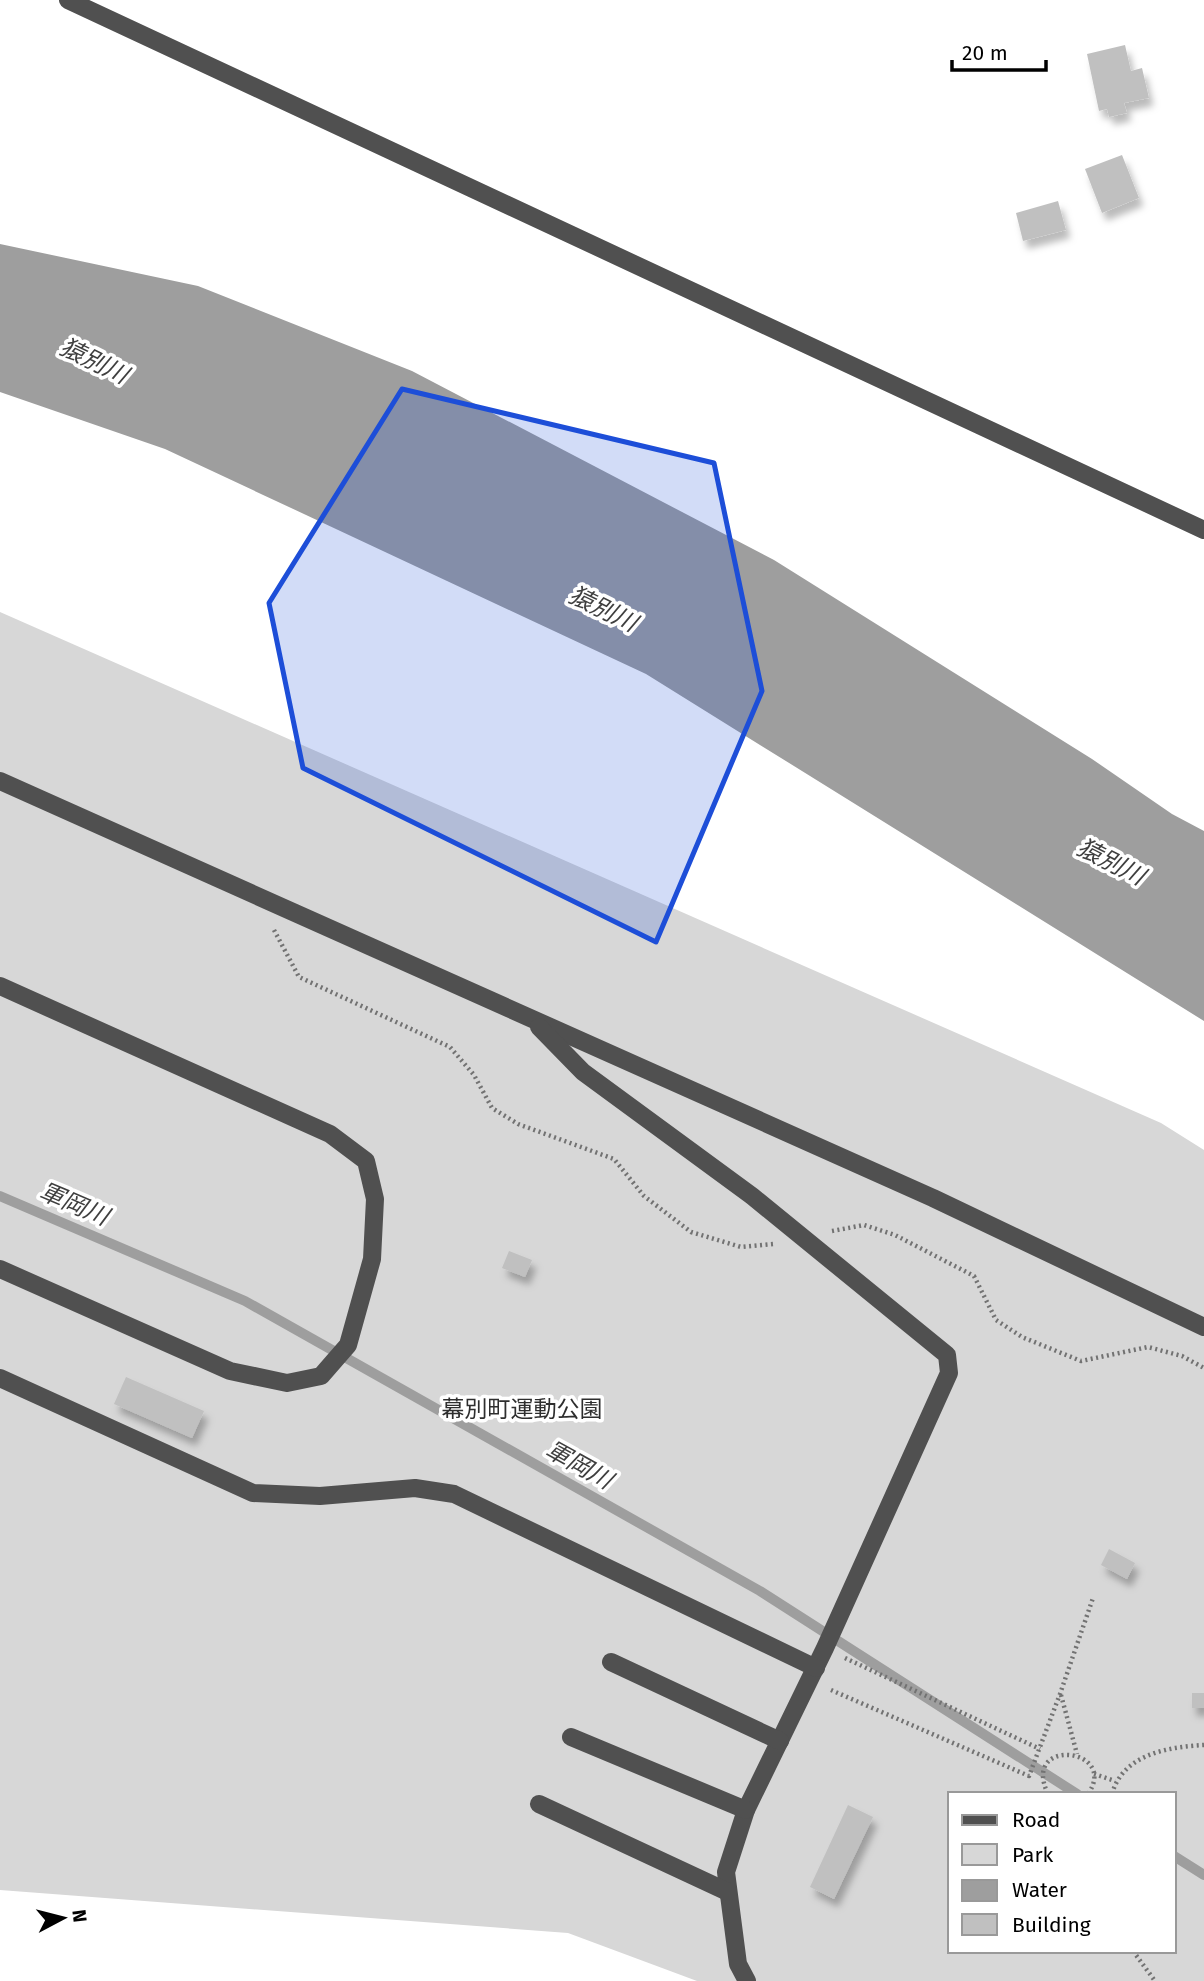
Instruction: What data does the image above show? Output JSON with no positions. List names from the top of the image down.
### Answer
{
  "water": ["猿別川", "軍岡川"],
  "parks": ["幕別町運動公園"],
  "legend": [
    "Road",
    "Park",
    "Water",
    "Building"
  ],
  "scale_bar": "20 m",
  "north": "right"
}
